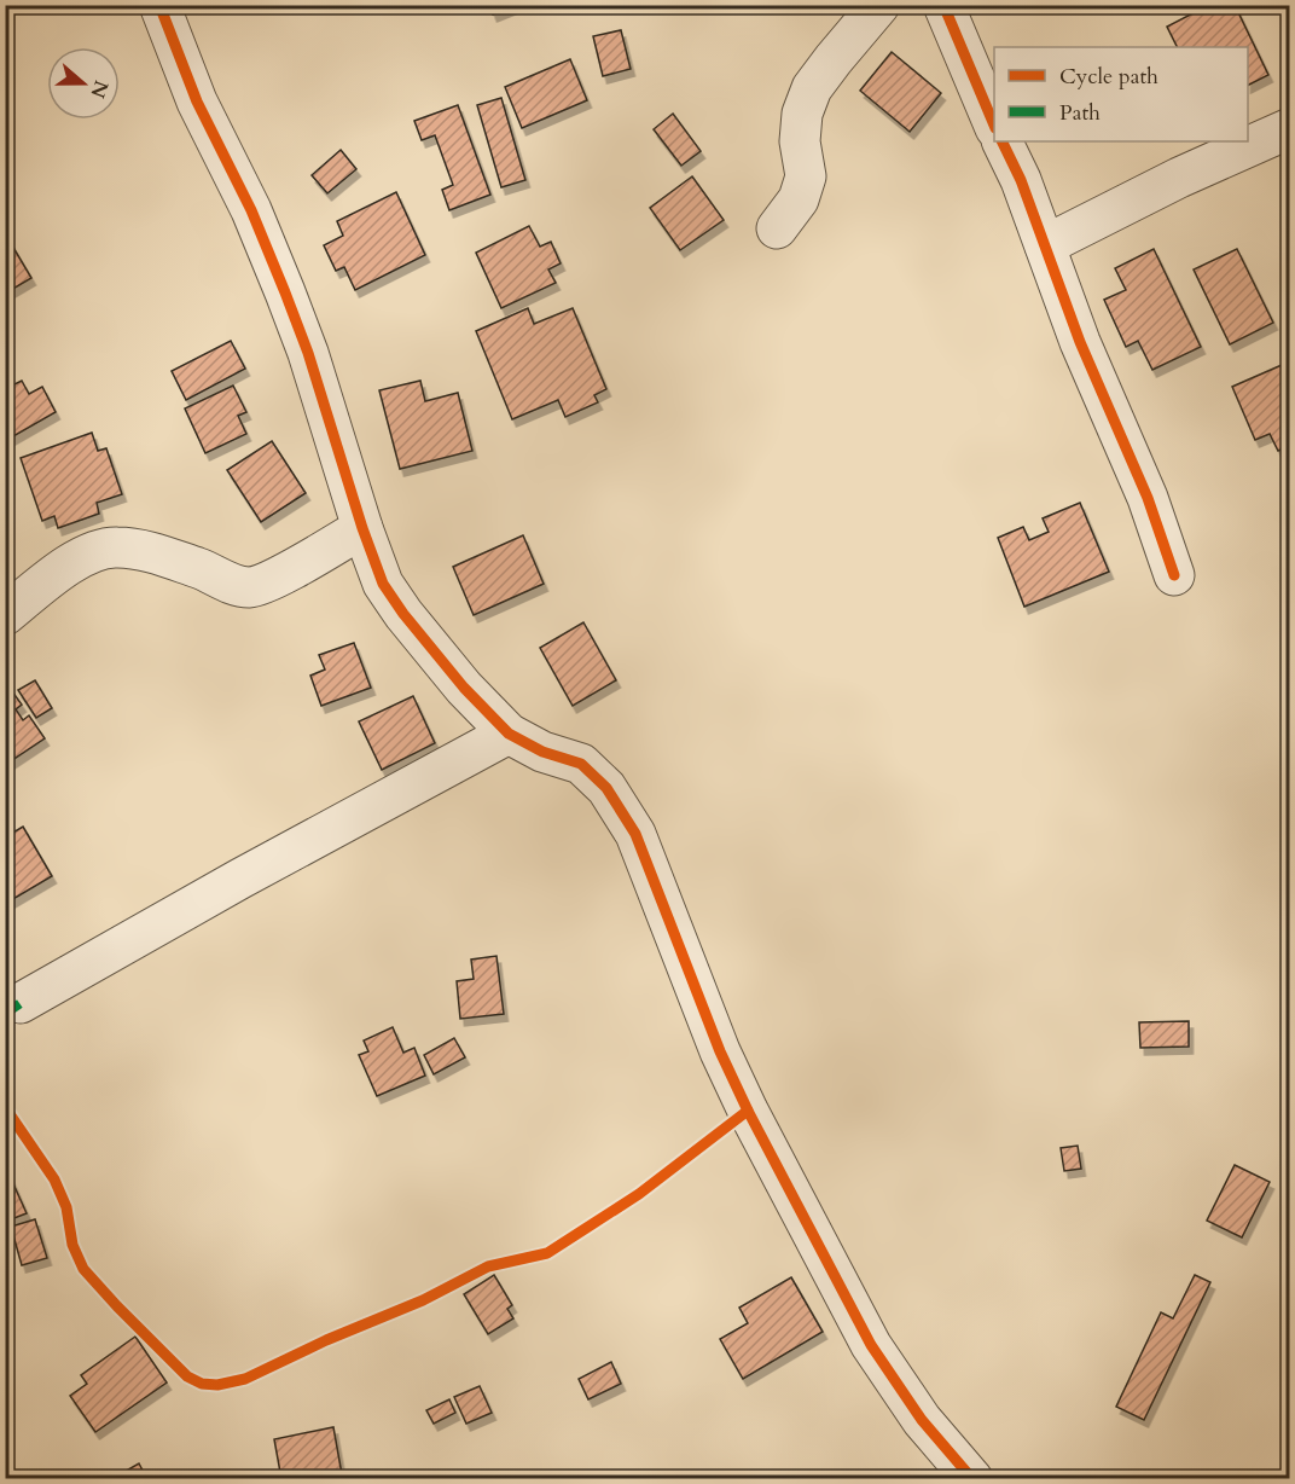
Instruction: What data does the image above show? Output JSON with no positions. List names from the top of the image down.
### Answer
{
  "legend": ["Cycle path", "Path"],
  "north": "right"
}
